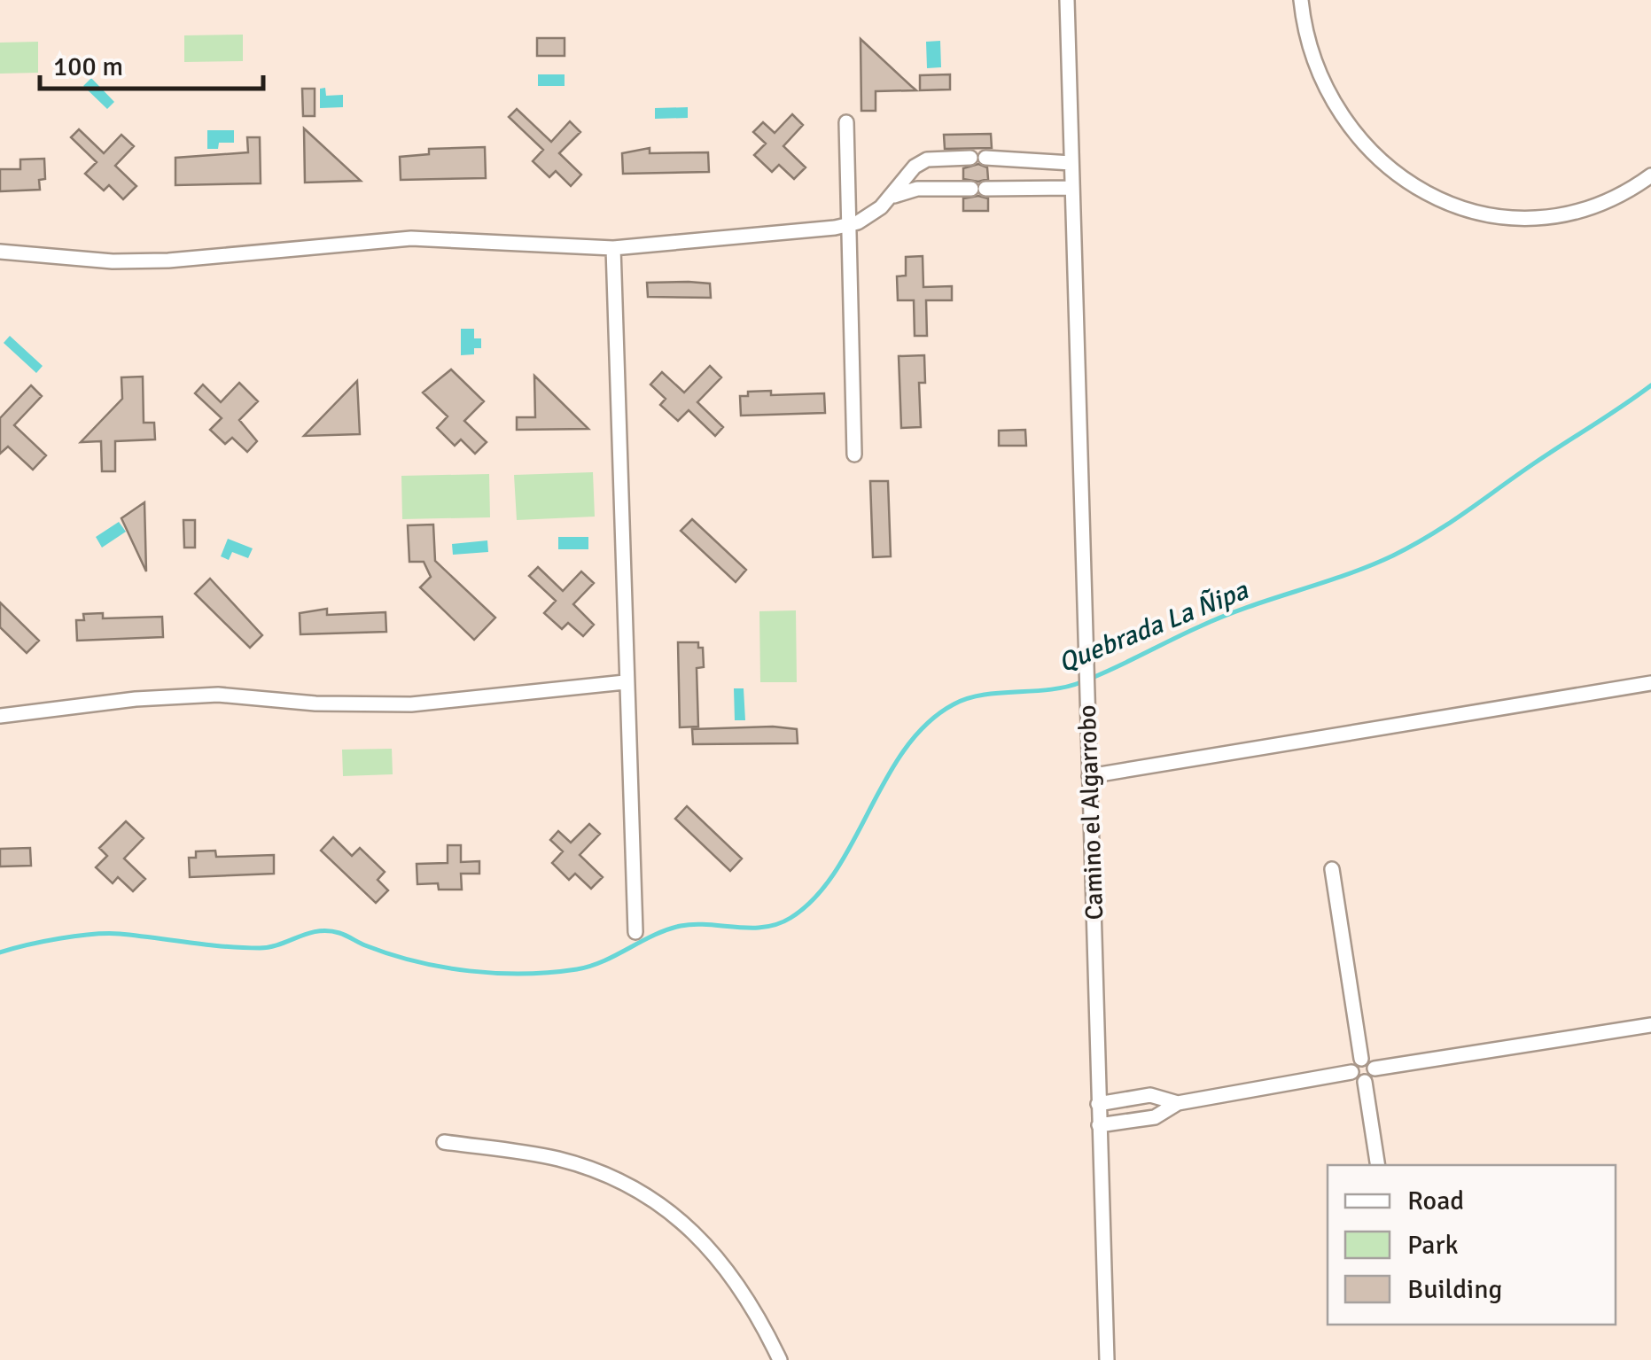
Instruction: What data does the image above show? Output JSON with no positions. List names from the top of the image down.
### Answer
{
  "streets": {
    "street": ["Camino el Algarrobo"]
  },
  "water": ["Quebrada La Ñipa"],
  "legend": ["Road", "Park", "Building"],
  "scale_bar": "100 m"
}
